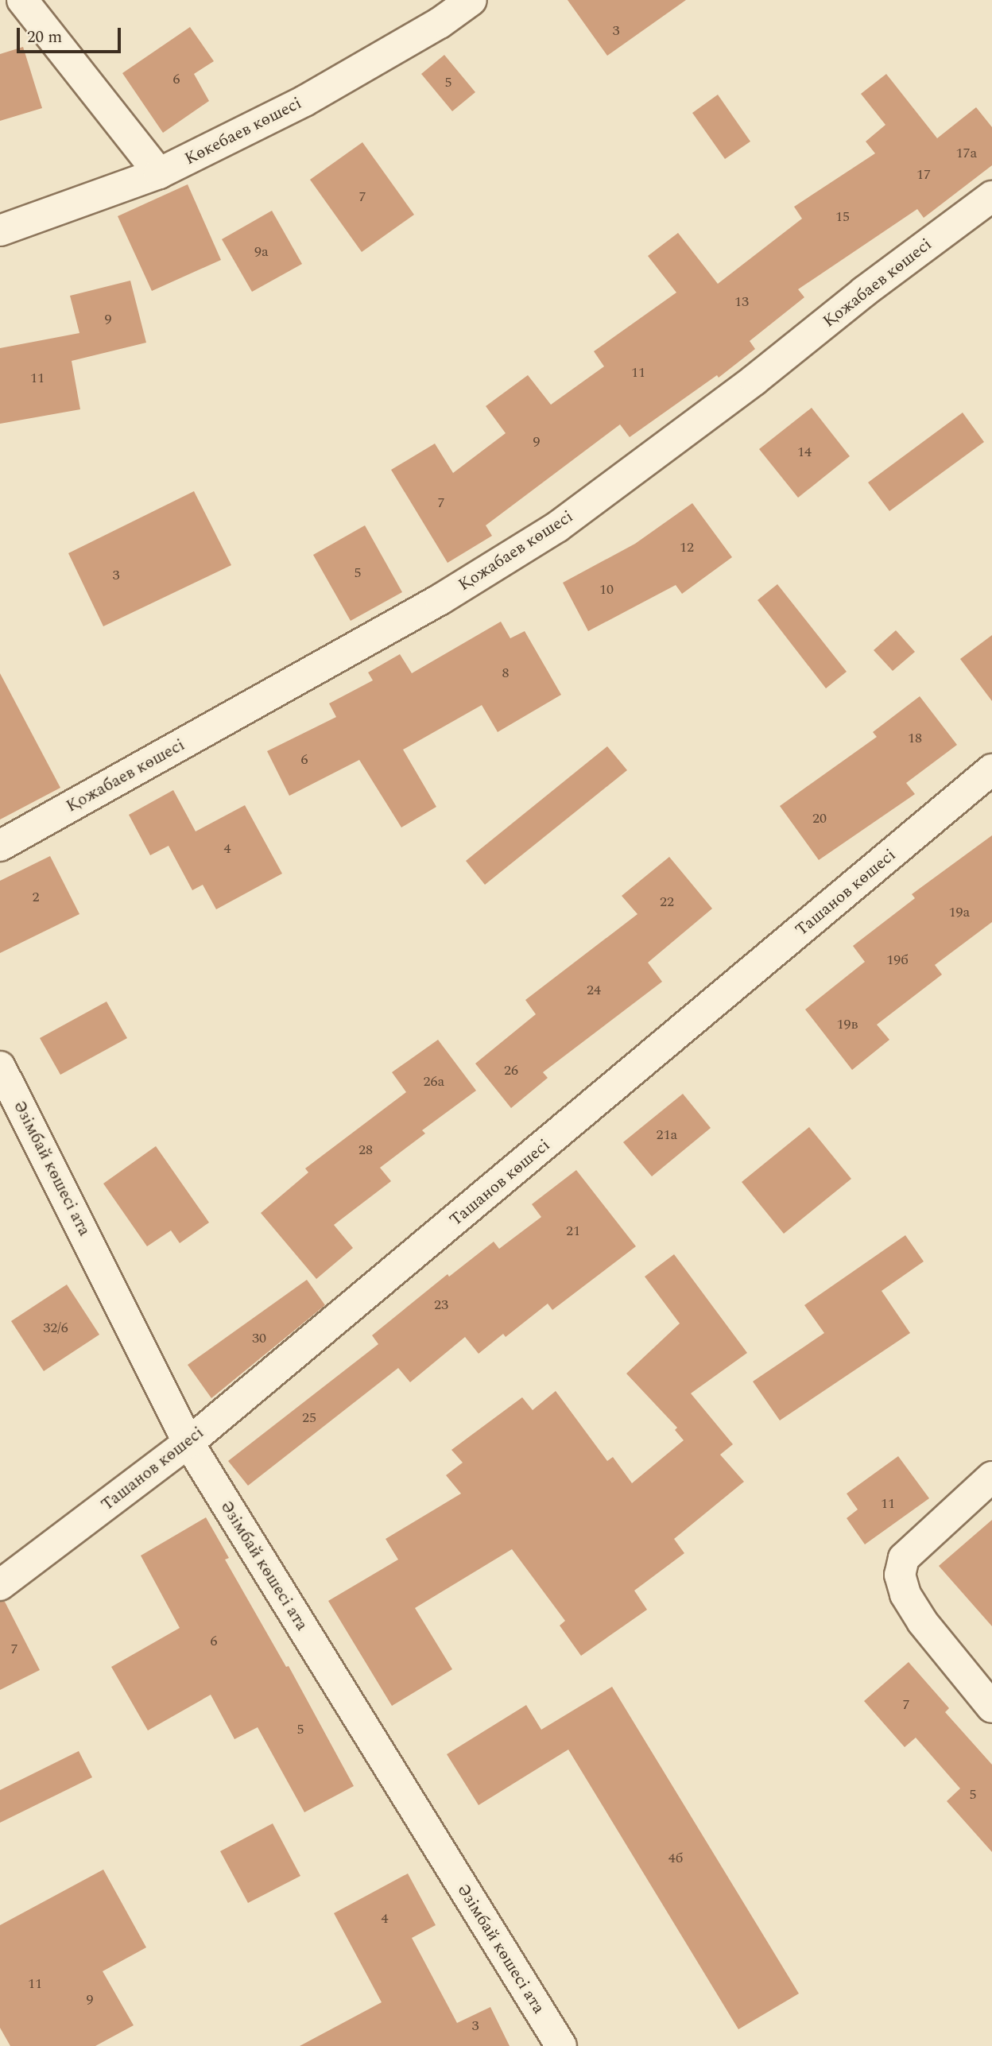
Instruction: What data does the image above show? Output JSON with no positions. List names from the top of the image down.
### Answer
{
  "streets": {
    "street": [
      "Көкебаев көшесі",
      "Қожабаев көшесі",
      "Ташанов көшесі",
      "Әзімбай көшесі ата"
    ]
  },
  "crossings": [
    ["Ташанов көшесі", "Әзімбай көшесі ата"]
  ],
  "house_numbers": [
    "3",
    "6",
    "5",
    "17а",
    "17",
    "7",
    "15",
    "9а",
    "13",
    "9",
    "11",
    "11",
    "9",
    "14",
    "7",
    "12",
    "5",
    "3",
    "10",
    "8",
    "18",
    "6",
    "20",
    "4",
    "2",
    "22",
    "19а",
    "19б",
    "24",
    "19в",
    "26",
    "26а",
    "21а",
    "28",
    "21",
    "23",
    "32/6",
    "30",
    "25",
    "11",
    "6",
    "7",
    "7",
    "5",
    "5",
    "4б",
    "4",
    "11",
    "9",
    "3"
  ],
  "scale_bar": "20 m"
}
